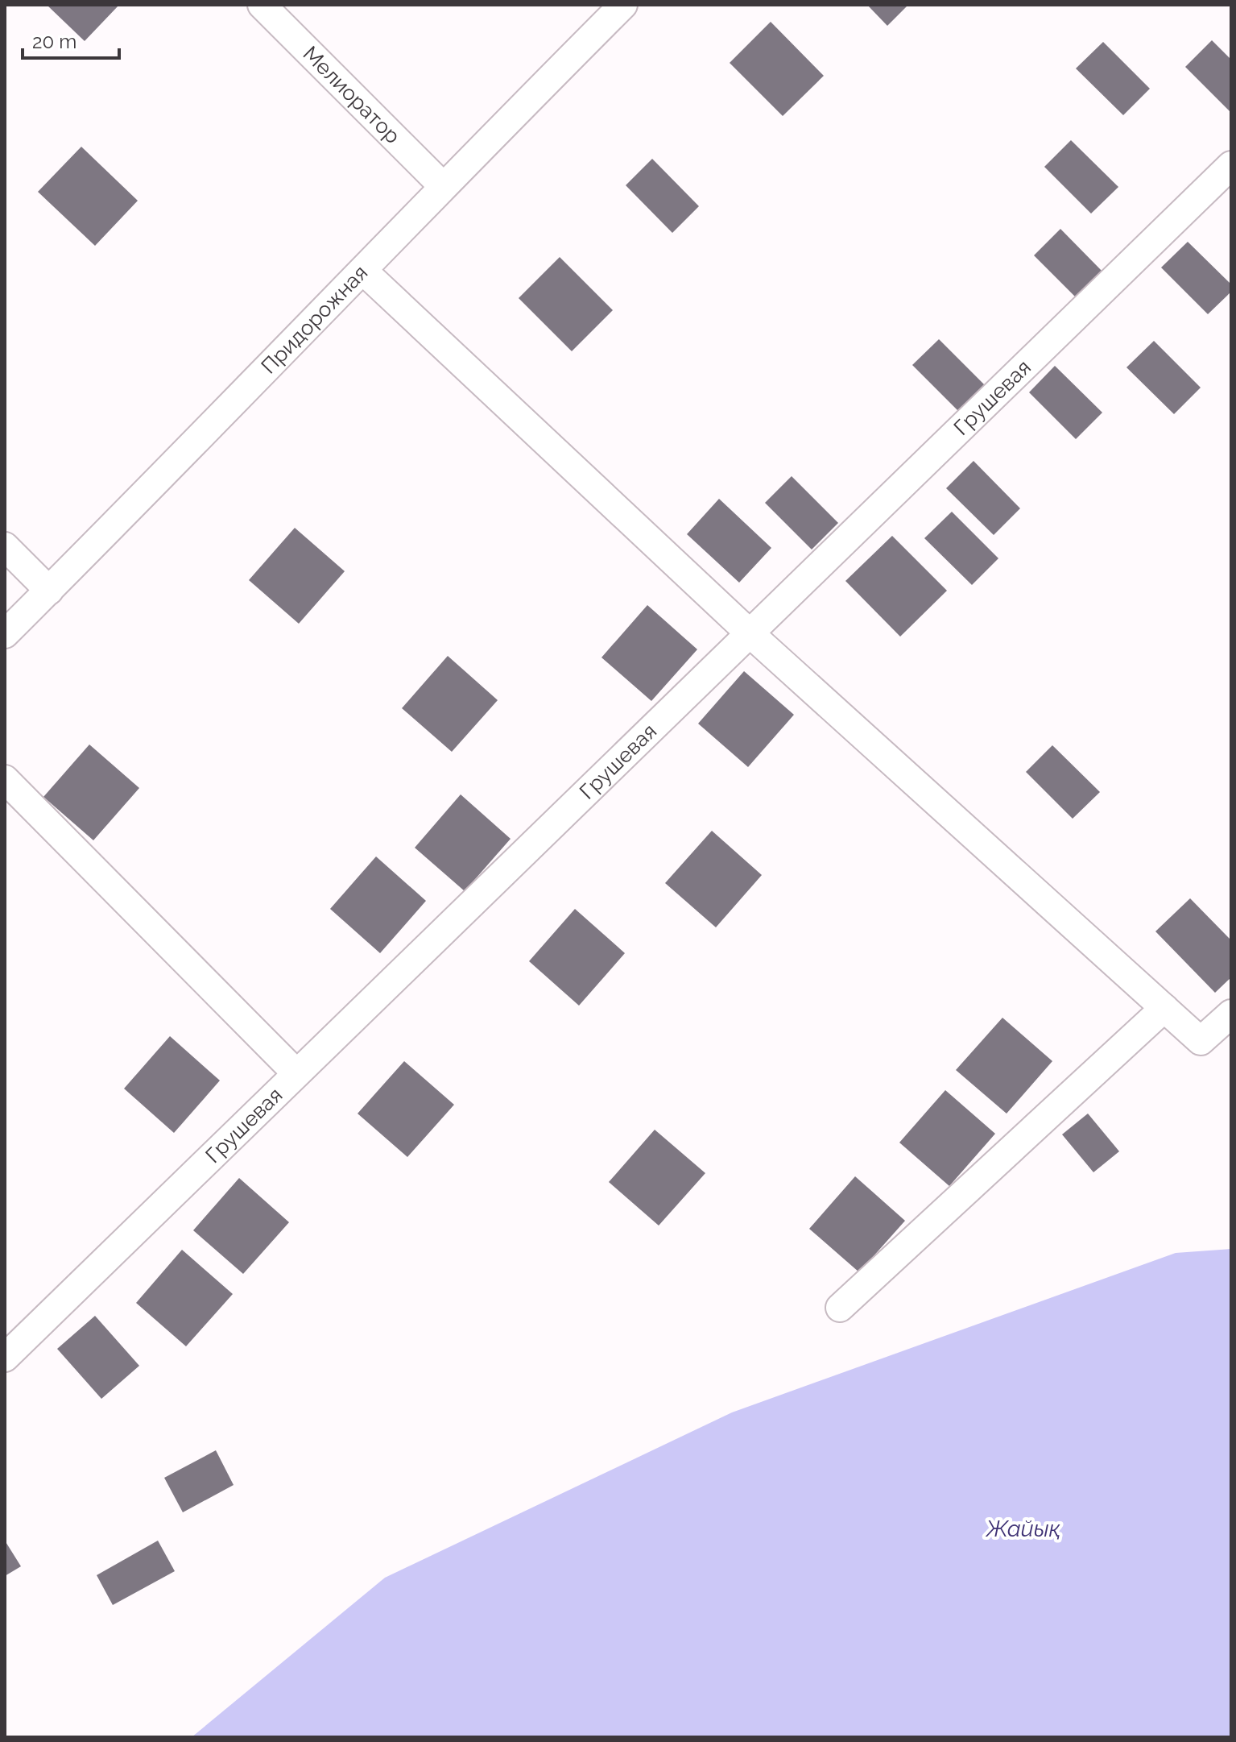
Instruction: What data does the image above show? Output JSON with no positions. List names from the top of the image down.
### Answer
{
  "streets": {
    "street": ["Мелиоратор", "Придорожная", "Грушевая"]
  },
  "crossings": [
    ["Мелиоратор", "Придорожная"]
  ],
  "water": ["Жайық"],
  "scale_bar": "20 m"
}
